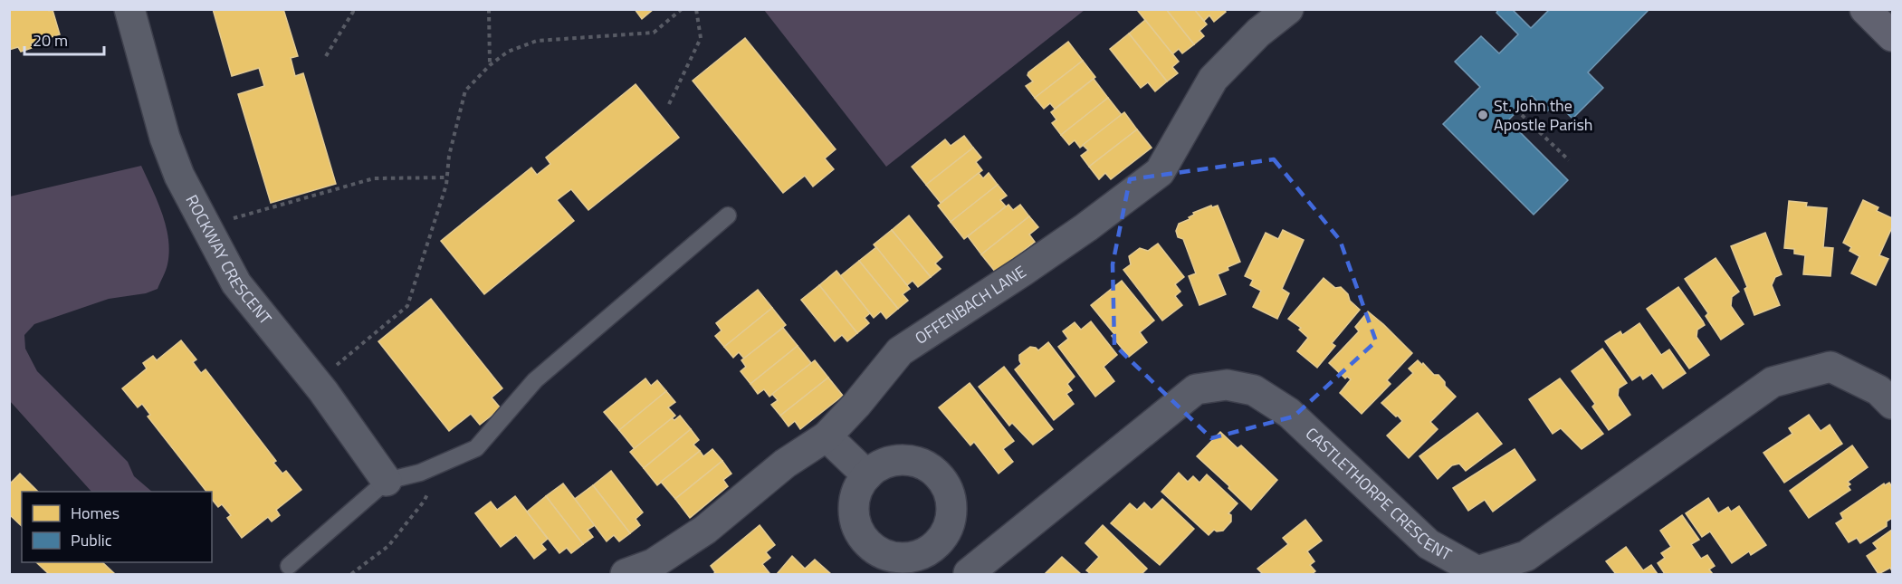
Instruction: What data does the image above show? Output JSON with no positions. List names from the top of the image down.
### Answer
{
  "streets": {
    "street": ["ROCKWAY CRESCENT", "OFFENBACH LANE", "CASTLETHORPE CRESCENT"]
  },
  "places": ["St. John the Apostle Parish"],
  "legend": ["Homes", "Public"],
  "scale_bar": "20 m"
}
